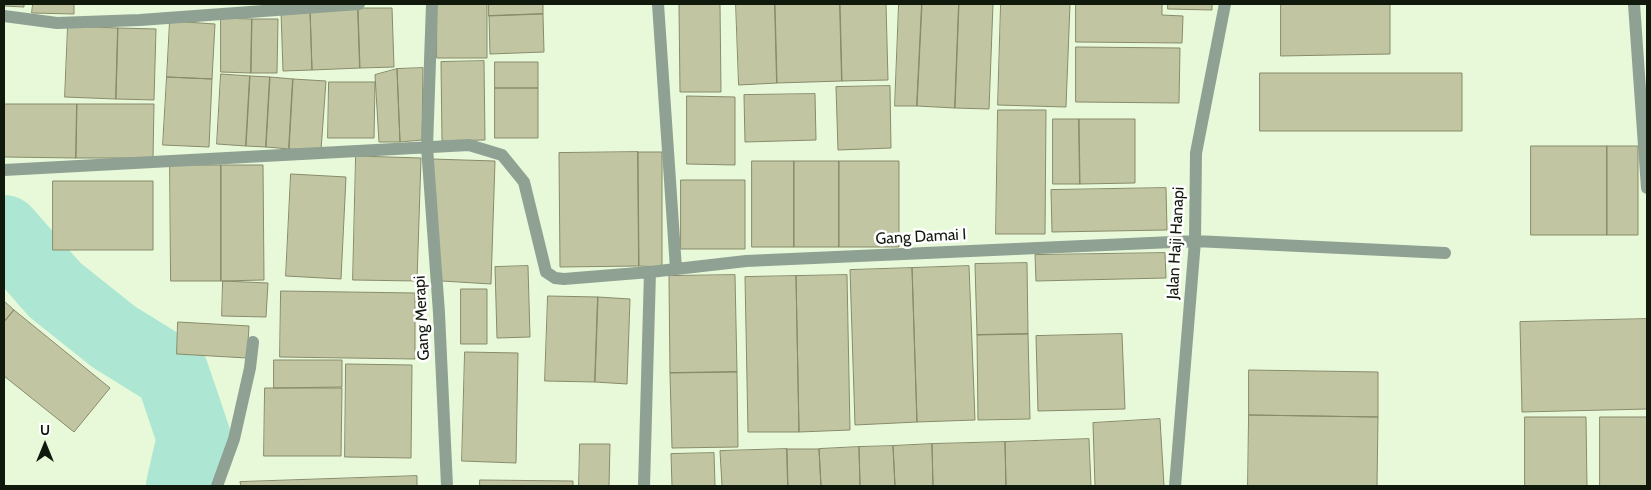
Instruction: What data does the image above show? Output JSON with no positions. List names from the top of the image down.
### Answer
{
  "streets": {
    "street": ["Gang Damai I", "Jalan Haji Hanapi", "Gang Merapi"]
  },
  "crossings": [
    ["Gang Damai I", "Jalan Haji Hanapi"],
    ["Gang Damai I", "Gang Merapi"]
  ],
  "north": "top"
}
